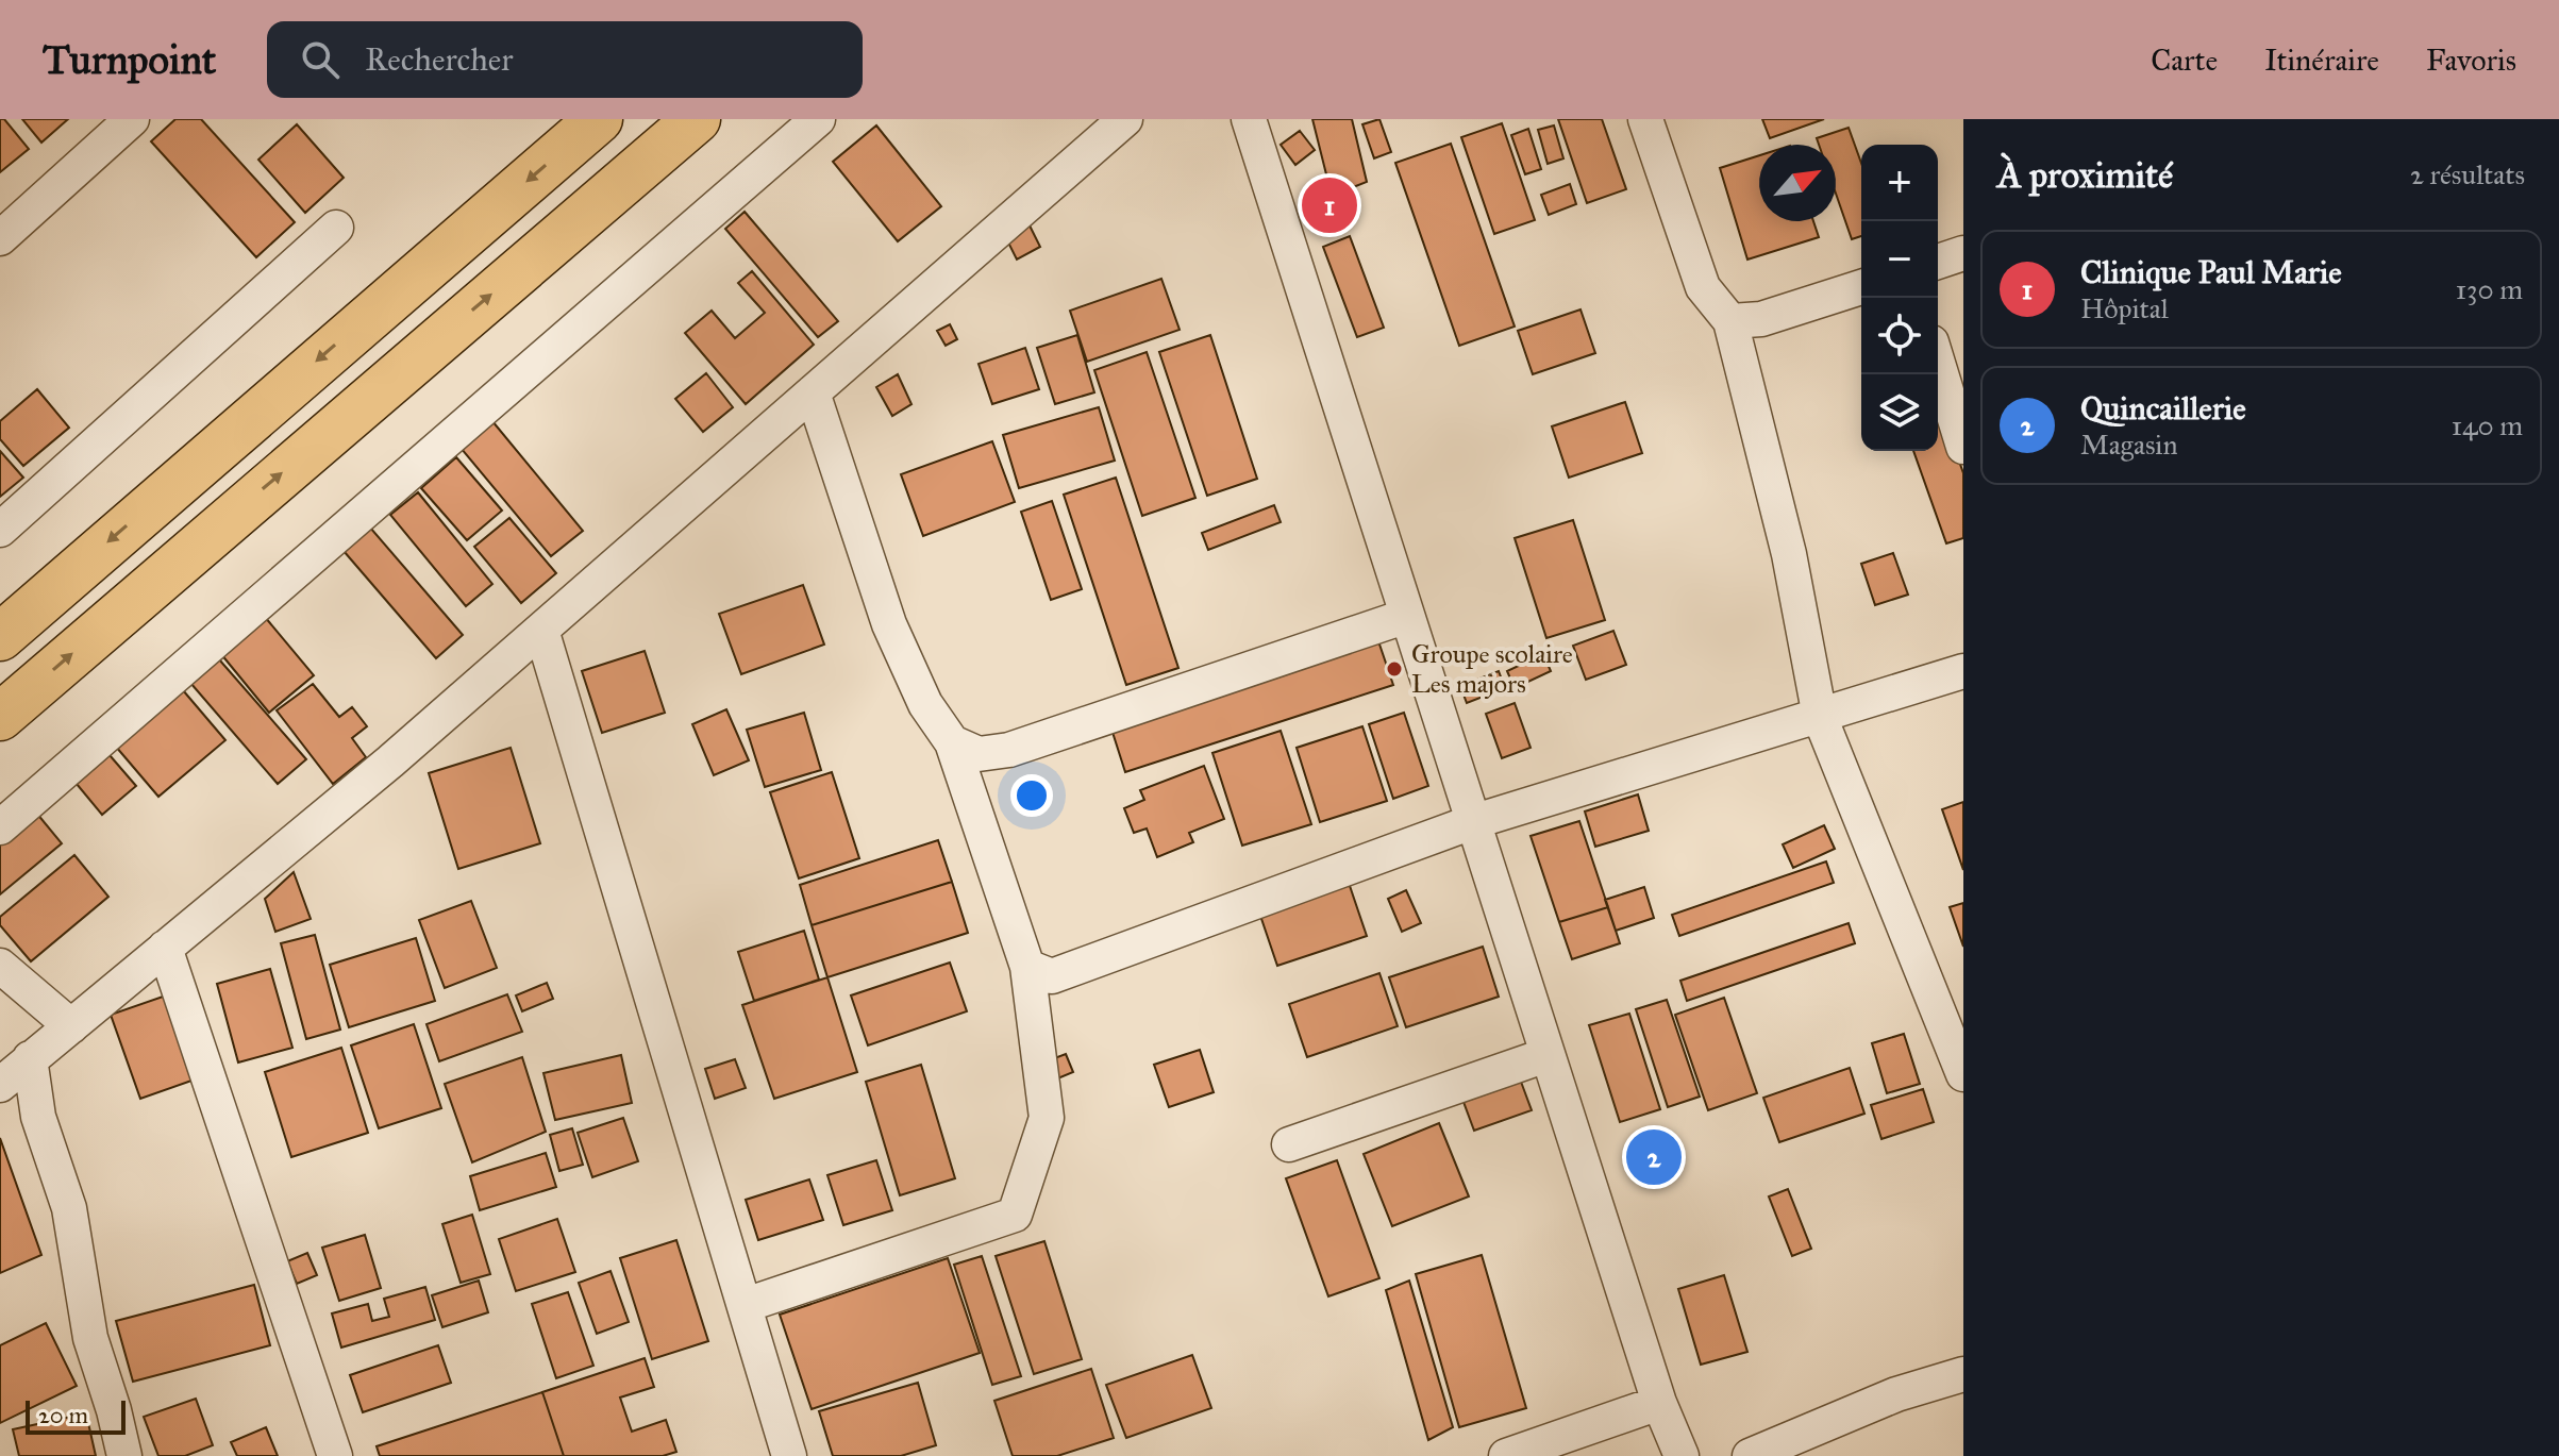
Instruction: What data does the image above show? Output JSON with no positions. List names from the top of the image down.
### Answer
{
  "places": ["Groupe scolaire Les majors"],
  "scale_bar": "20 m",
  "north": "top right",
  "page": {
    "header": "Turnpoint",
    "search": "Rechercher",
    "nav": ["Carte", "Itinéraire", "Favoris"],
    "heading": ["À proximité", "2 résultats"],
    "map_buttons": ["+", "−"],
    "pins": ["1", "2"],
    "list": [
      {
        "mark": "1",
        "name": "Clinique Paul Marie",
        "note": "Hôpital",
        "value": "130 m"
      },
      {
        "mark": "2",
        "name": "Quincaillerie",
        "note": "Magasin",
        "value": "140 m"
      }
    ],
    "scale": "20 m"
  }
}
